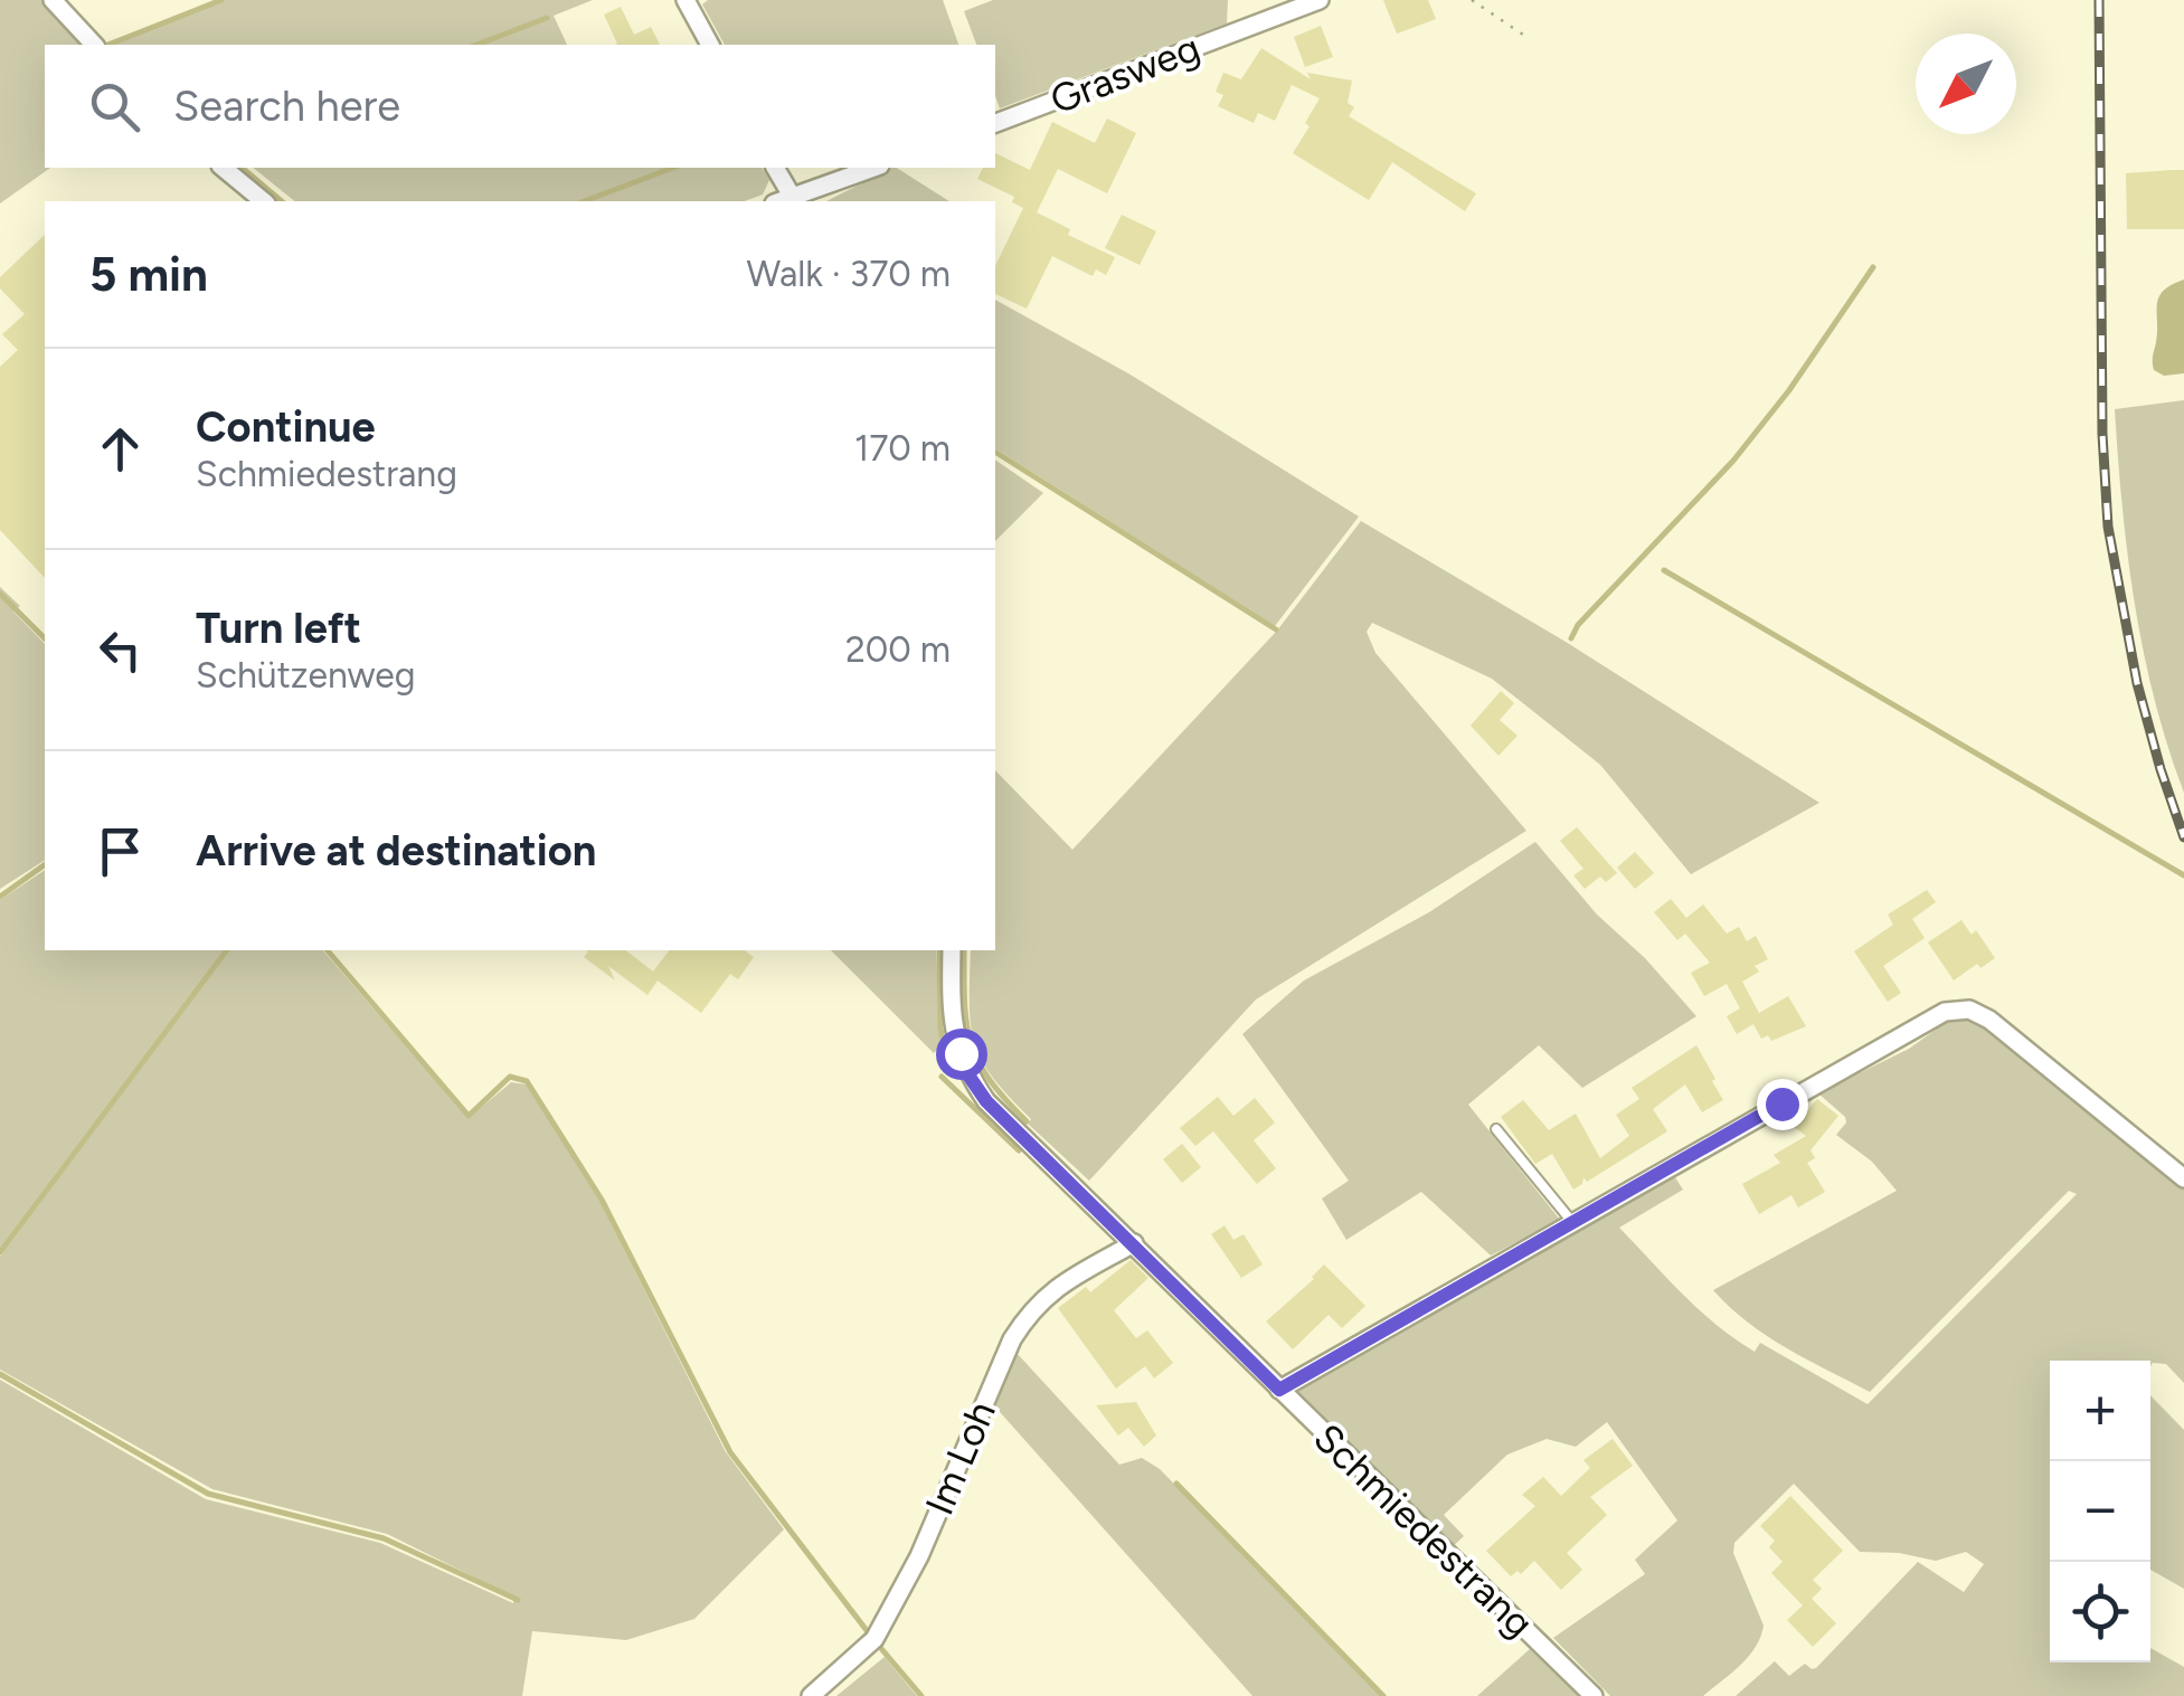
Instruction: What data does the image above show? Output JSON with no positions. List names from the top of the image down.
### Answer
{
  "streets": {
    "street": ["Grasweg", "Im Loh", "Schmiedestrang"]
  },
  "crossings": [
    ["Im Loh", "Schmiedestrang"]
  ],
  "north": "bottom left",
  "page": {
    "search": "Search here",
    "heading": ["5 min", "Walk · 370 m"],
    "list": [
      ["Continue", "Schmiedestrang", "170 m"],
      ["Turn left", "Schützenweg", "200 m"],
      "Arrive at destination"
    ],
    "map_buttons": ["+", "−"]
  }
}
